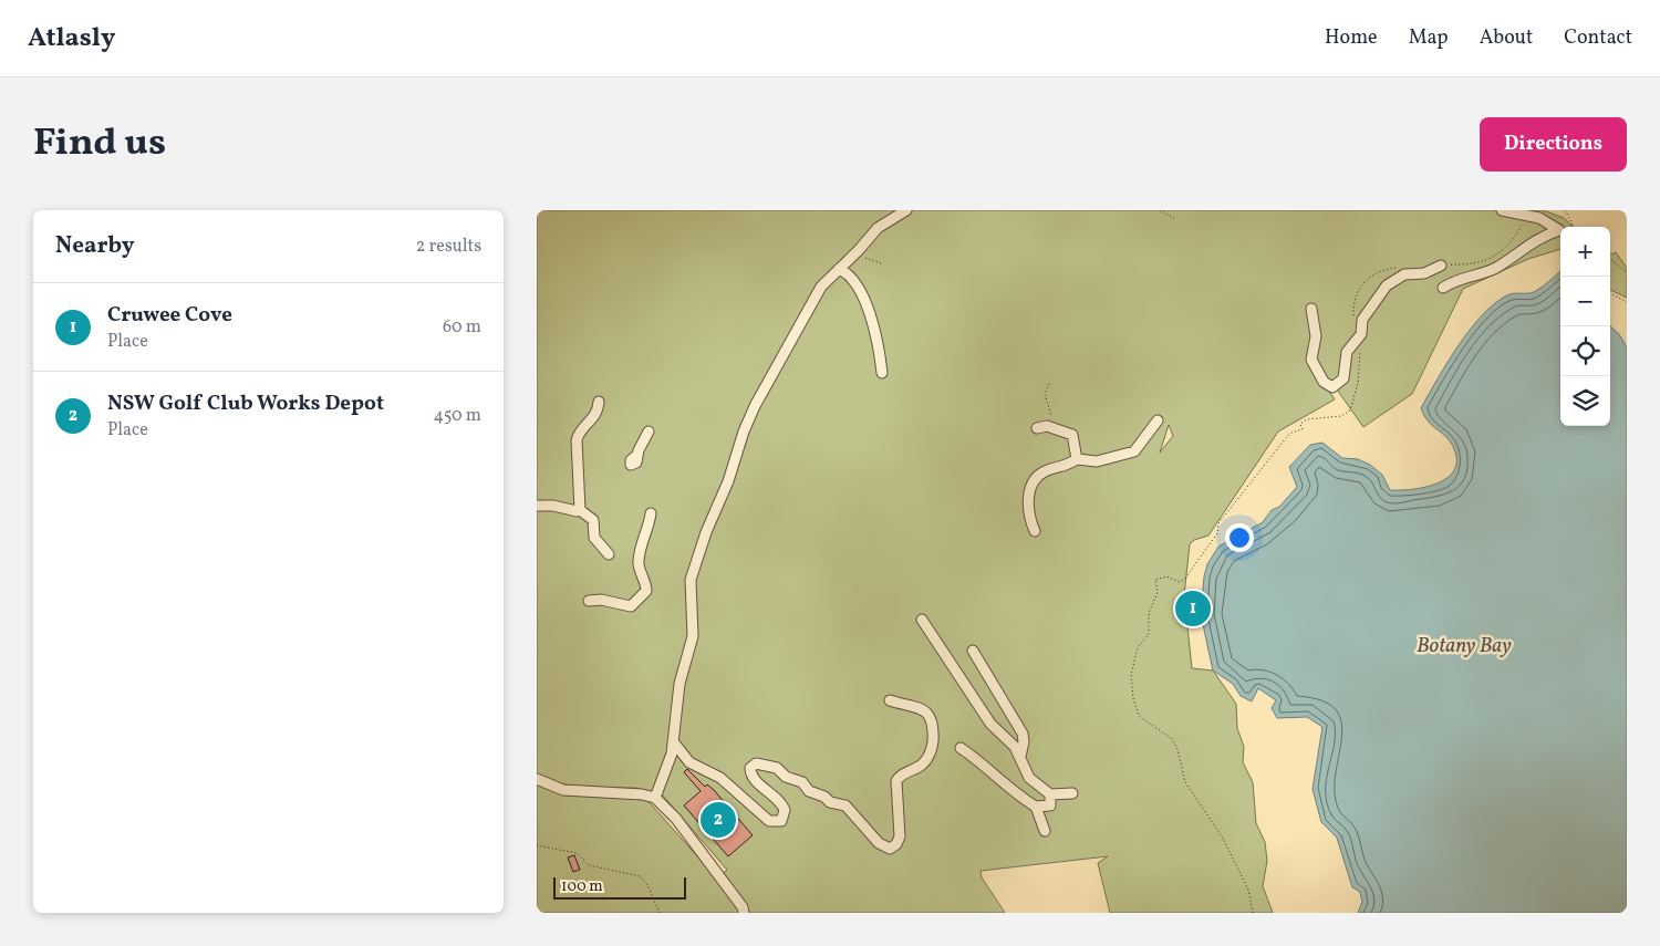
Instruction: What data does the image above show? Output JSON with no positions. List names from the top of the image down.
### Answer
{
  "water": ["Botany Bay"],
  "scale_bar": "100 m",
  "page": {
    "header": "Atlasly",
    "nav": [
      "Home",
      "Map",
      "About",
      "Contact"
    ],
    "title": "Find us",
    "buttons": "Directions",
    "heading": ["Nearby", "2 results"],
    "map_buttons": ["+", "−"],
    "list": [
      {
        "mark": "1",
        "name": "Cruwee Cove",
        "note": "Place",
        "value": "60 m"
      },
      {
        "mark": "2",
        "name": "NSW Golf Club Works Depot",
        "note": "Place",
        "value": "450 m"
      }
    ],
    "pins": ["1", "2"],
    "scale": "100 m"
  }
}
